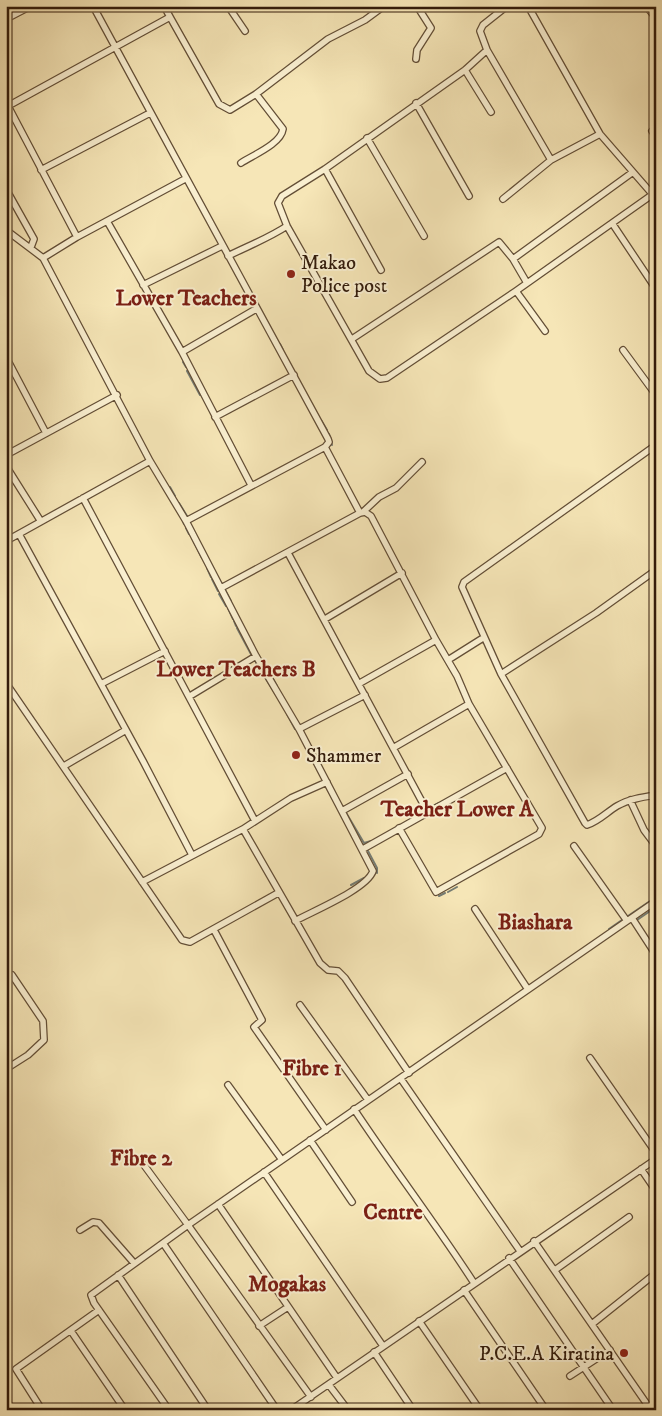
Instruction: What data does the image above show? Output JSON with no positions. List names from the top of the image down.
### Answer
{
  "districts": [
    "Lower Teachers",
    "Lower Teachers B",
    "Teacher Lower A",
    "Biashara",
    "Fibre 1",
    "Fibre 2",
    "Centre",
    "Mogakas"
  ],
  "places": ["Makao Police post", "Shammer", "P.C.E.A Kiratina"]
}
